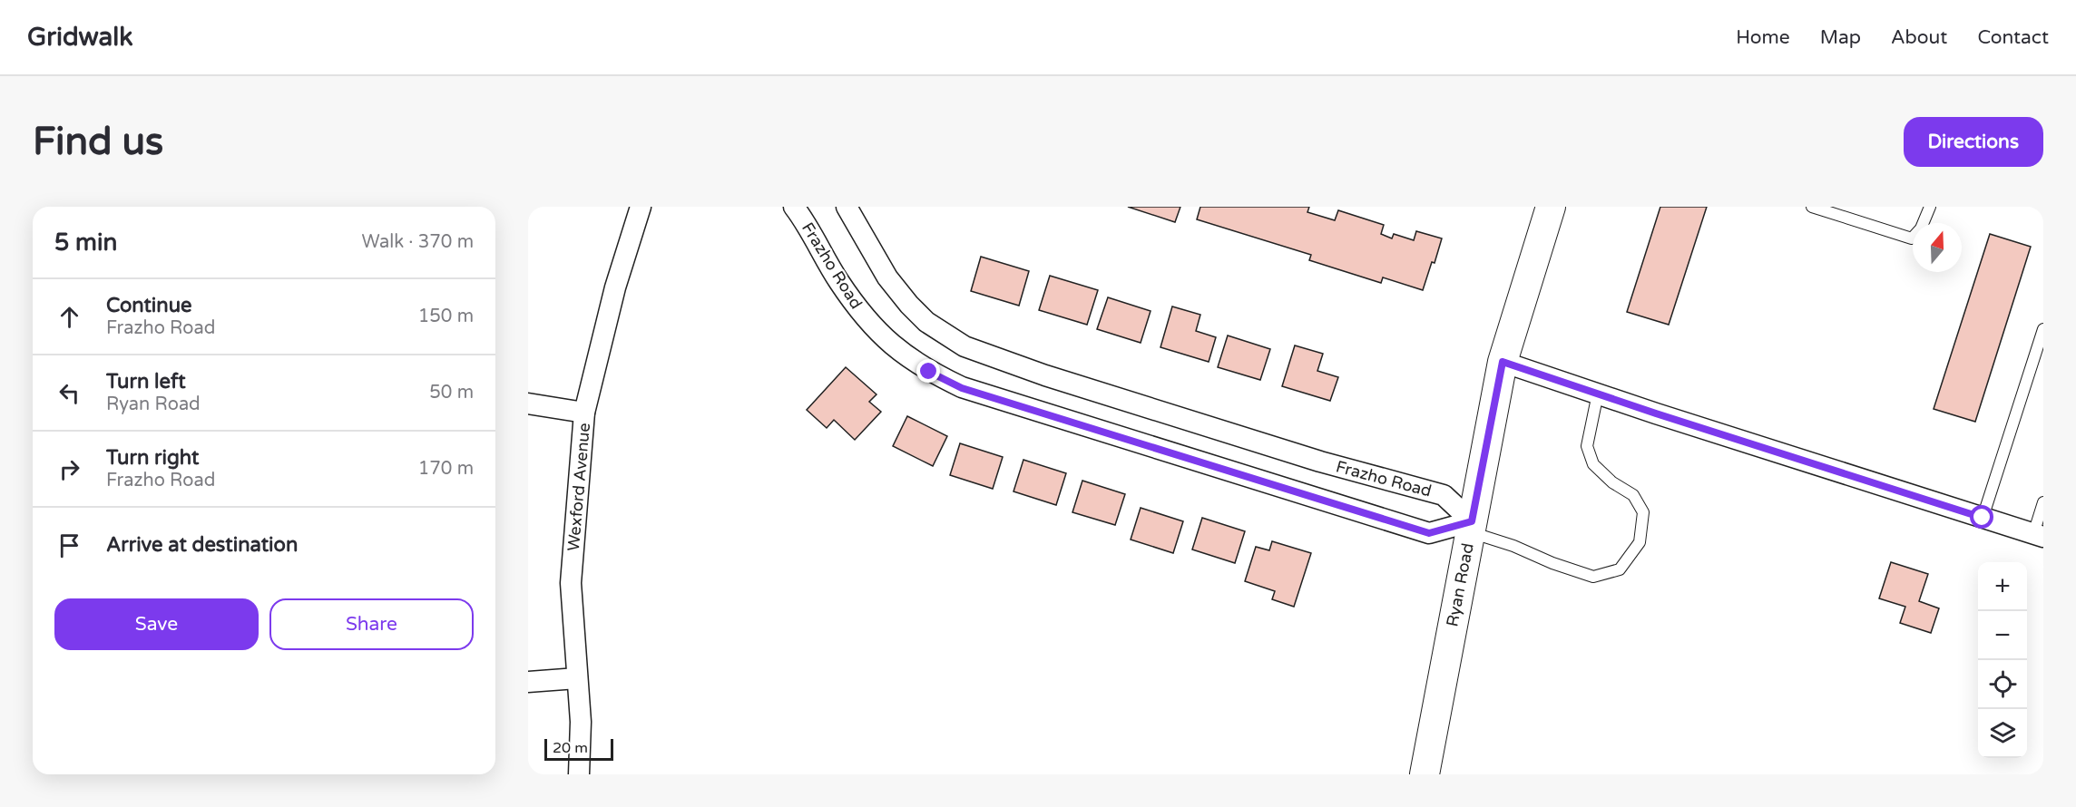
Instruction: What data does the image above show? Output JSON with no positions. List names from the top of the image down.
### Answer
{
  "streets": {
    "main road": ["Ryan Road"],
    "street": ["Frazho Road", "Wexford Avenue"]
  },
  "crossings": [
    ["Frazho Road", "Ryan Road"]
  ],
  "scale_bar": "20 m",
  "north": "top",
  "page": {
    "header": "Gridwalk",
    "nav": [
      "Home",
      "Map",
      "About",
      "Contact"
    ],
    "buttons": [
      "Directions",
      ["Save", "Share"]
    ],
    "title": "Find us",
    "heading": ["5 min", "Walk · 370 m"],
    "list": [
      ["Continue", "Frazho Road", "150 m"],
      ["Turn left", "Ryan Road", "50 m"],
      ["Turn right", "Frazho Road", "170 m"],
      "Arrive at destination"
    ],
    "map_buttons": ["+", "−"],
    "scale": "20 m"
  }
}
